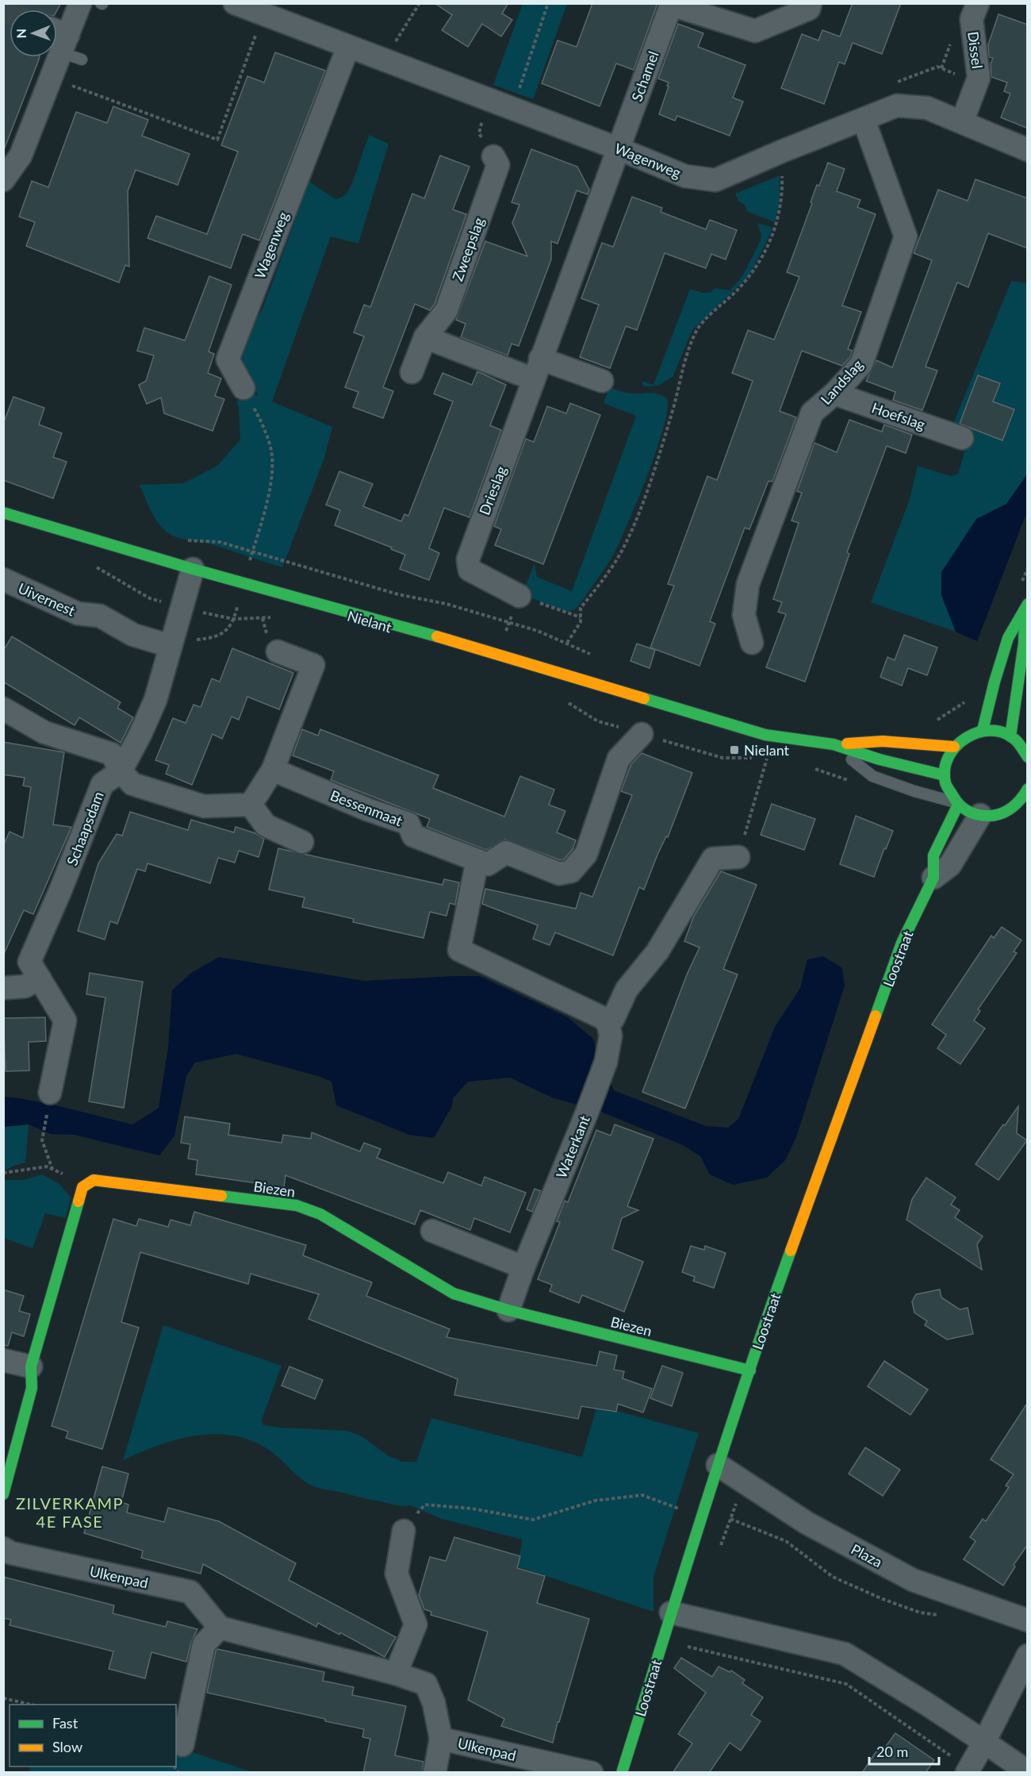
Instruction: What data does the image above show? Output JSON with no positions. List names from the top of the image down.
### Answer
{
  "streets": {
    "street": [
      "Dissel",
      "Schamel",
      "Wagenweg",
      "Zweepslag",
      "Landslag",
      "Hoefslag",
      "Drieslag",
      "Uivernest",
      "Nielant",
      "Bessenmaat",
      "Schaapsdam",
      "Loostraat",
      "Waterkant",
      "Biezen",
      "Plaza",
      "Ulkenpad"
    ]
  },
  "crossings": [
    ["Dissel", "Wagenweg"],
    ["Schamel", "Wagenweg"],
    ["Schamel", "Drieslag"],
    ["Wagenweg", "Landslag"],
    ["Wagenweg", "Drieslag"],
    ["Landslag", "Hoefslag"],
    ["Uivernest", "Schaapsdam"],
    ["Nielant", "Schaapsdam"],
    ["Loostraat", "Biezen"],
    ["Loostraat", "Plaza"],
    ["Waterkant", "Biezen"]
  ],
  "districts": ["ZILVERKAMP 4E FASE"],
  "places": {
    "transit": ["Nielant"]
  },
  "legend": ["Fast", "Slow"],
  "scale_bar": "20 m",
  "north": "left"
}
